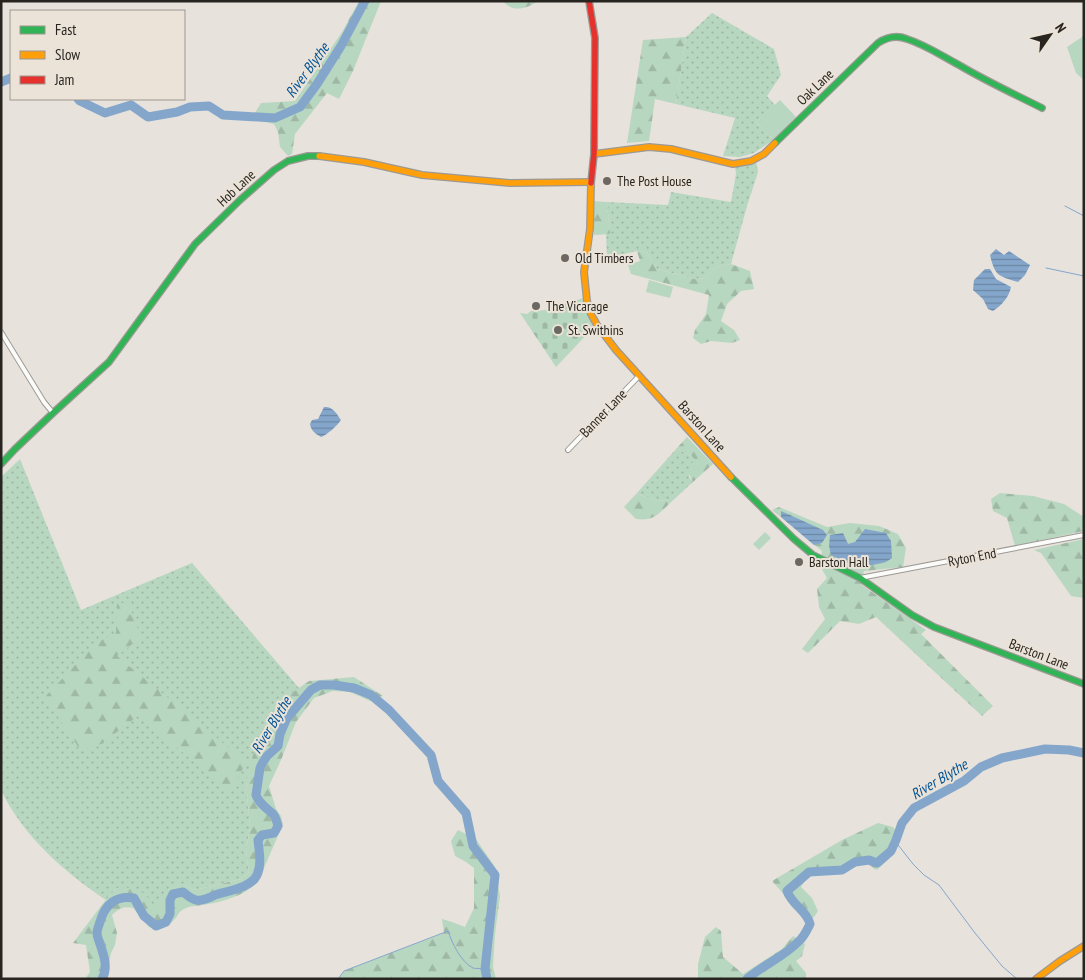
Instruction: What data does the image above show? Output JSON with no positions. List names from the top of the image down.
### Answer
{
  "streets": {
    "street": [
      "Oak Lane",
      "Hob Lane",
      "Banner Lane",
      "Barston Lane",
      "Ryton End"
    ]
  },
  "crossings": [
    ["Oak Lane", "Barston Lane"],
    ["Hob Lane", "Barston Lane"],
    ["Banner Lane", "Barston Lane"],
    ["Barston Lane", "Ryton End"]
  ],
  "water": ["River Blythe"],
  "places": [
    "The Post House",
    "Old Timbers",
    "The Vicarage",
    "St. Swithins",
    "Barston Hall"
  ],
  "legend": ["Fast", "Slow", "Jam"],
  "north": "top right"
}
